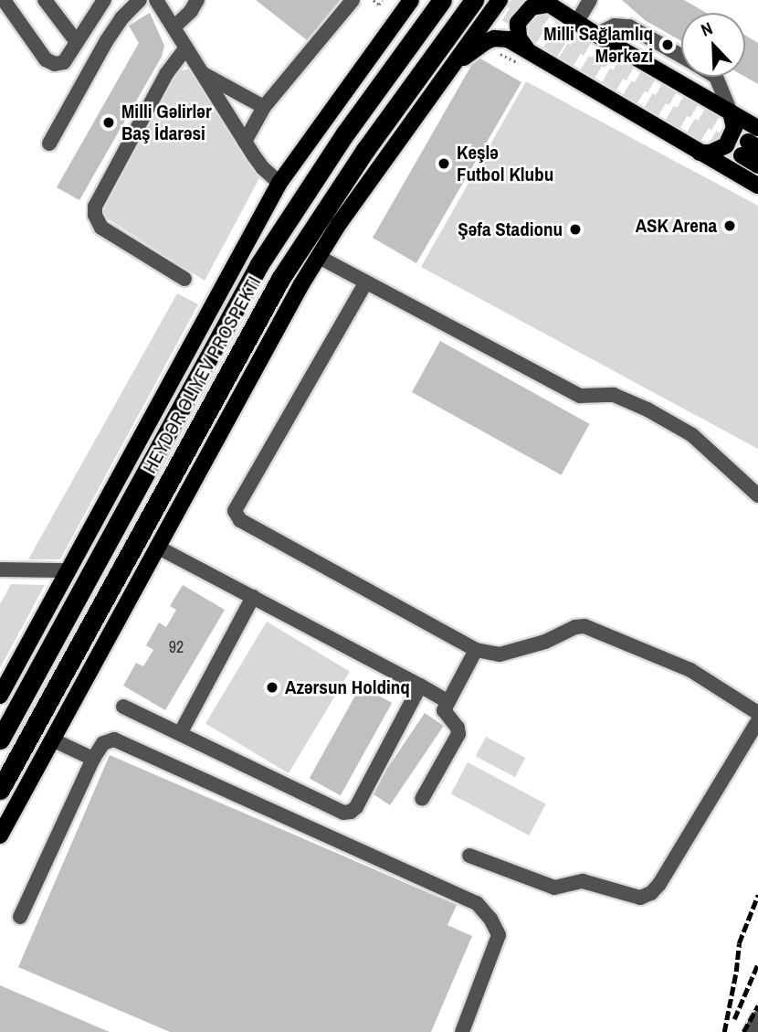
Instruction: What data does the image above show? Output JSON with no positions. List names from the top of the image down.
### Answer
{
  "streets": {
    "highway": ["HEYDƏR ƏLIYEV PROSPEKTI"]
  },
  "places": [
    "Milli Sağlamlıq Mərkəzi",
    "Milli Gəlirlər Baş İdarəsi",
    "Keşlə Futbol Klubu",
    "ASK Arena",
    "Şəfa Stadionu",
    "Azərsun Holdinq"
  ],
  "house_numbers": ["92"],
  "north": "top left"
}
